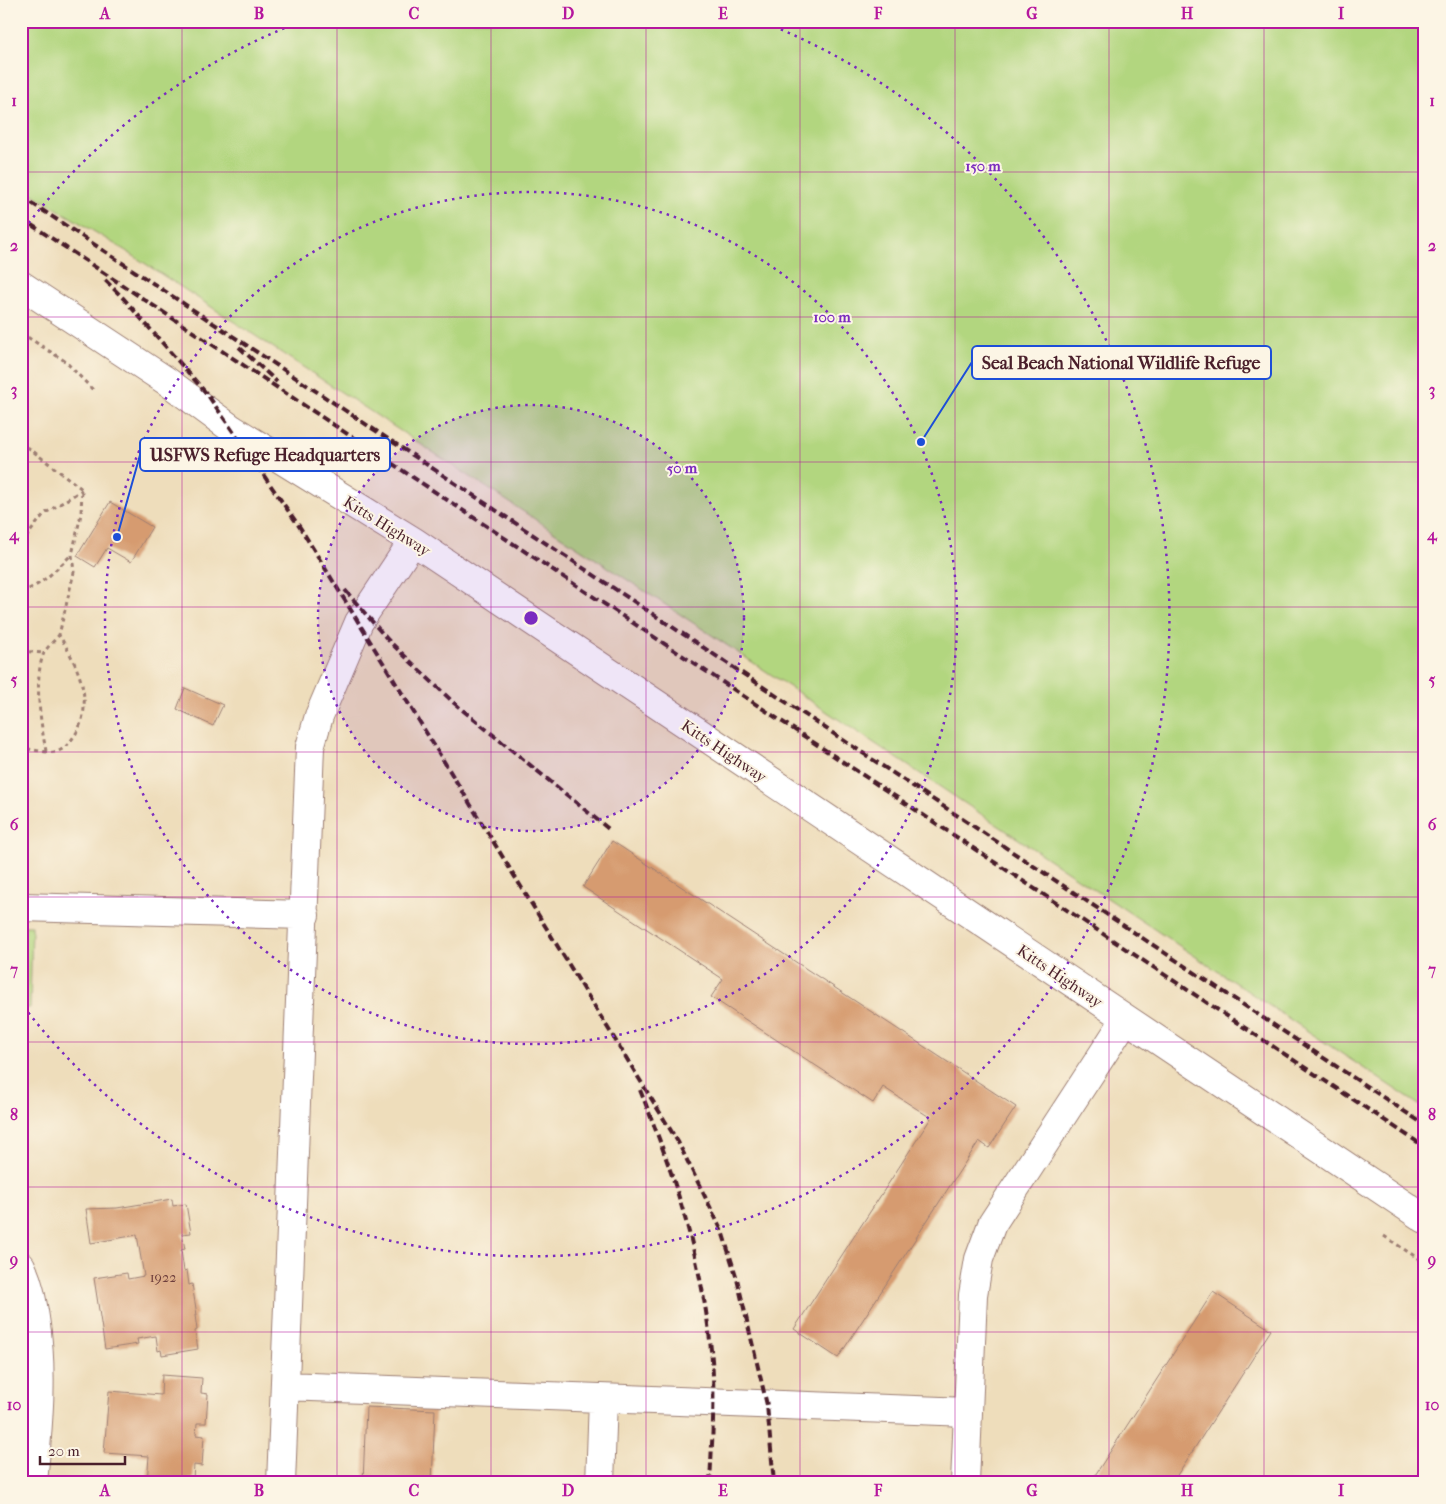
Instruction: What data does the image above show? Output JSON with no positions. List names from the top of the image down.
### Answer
{
  "streets": {
    "street": ["Kitts Highway"]
  },
  "places": ["Seal Beach National Wildlife Refuge", "USFWS Refuge Headquarters"],
  "house_numbers": ["1922"],
  "scale_bar": "20 m",
  "grid": {
    "columns": [
      "A",
      "B",
      "C",
      "D",
      "E",
      "F",
      "G",
      "H",
      "I"
    ],
    "rows": [
      "1",
      "2",
      "3",
      "4",
      "5",
      "6",
      "7",
      "8",
      "9",
      "10"
    ]
  },
  "rings": ["150 m", "100 m", "50 m"]
}
